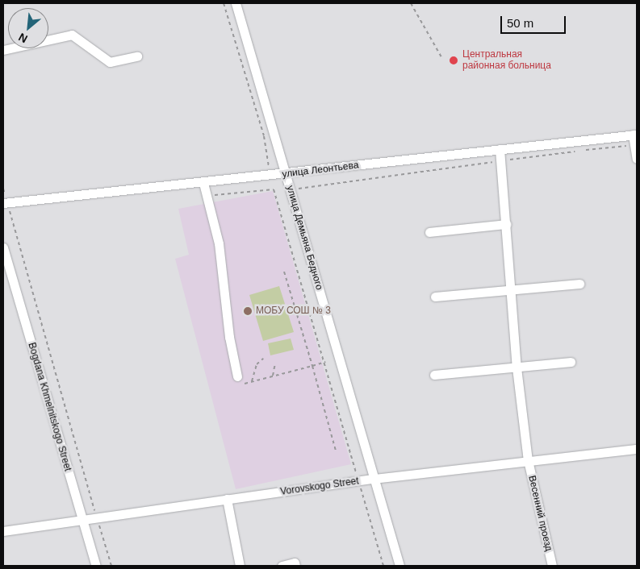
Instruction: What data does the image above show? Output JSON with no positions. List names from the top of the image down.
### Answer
{
  "streets": {
    "street": [
      "улица Леонтьева",
      "улица Демьяна Бедного",
      "Bogdana Khmelnitskogo Street",
      "Vorovskogo Street",
      "Весенний проезд"
    ]
  },
  "crossings": [
    ["улица Леонтьева", "улица Демьяна Бедного"],
    ["улица Леонтьева", "Весенний проезд"],
    ["улица Демьяна Бедного", "Vorovskogo Street"],
    ["Bogdana Khmelnitskogo Street", "Vorovskogo Street"],
    ["Vorovskogo Street", "Весенний проезд"]
  ],
  "places": ["Центральная районная больница", "МОБУ СОШ № 3"],
  "scale_bar": "50 m",
  "north": "bottom left"
}
